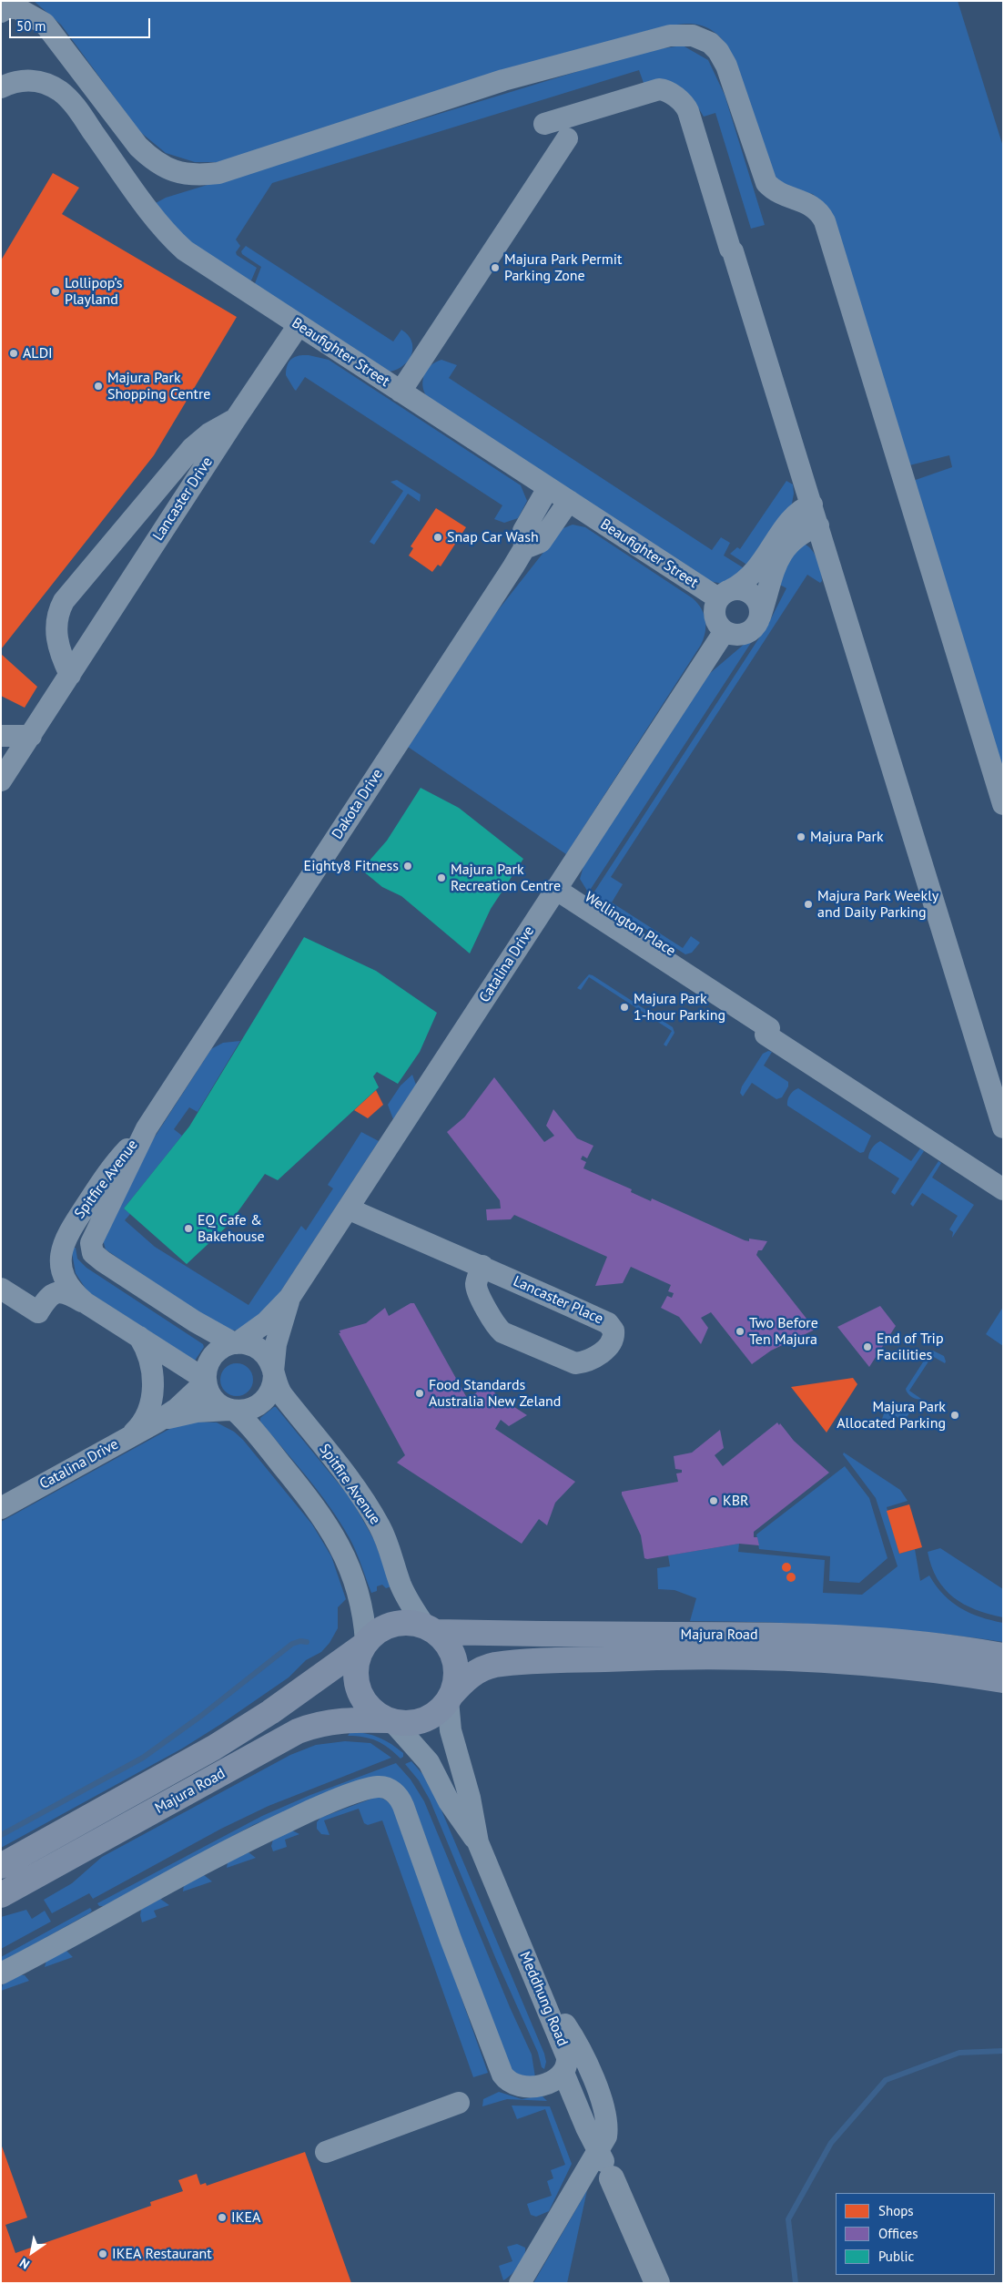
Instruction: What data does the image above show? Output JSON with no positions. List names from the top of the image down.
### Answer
{
  "streets": {
    "main road": ["Majura Road"],
    "street": [
      "Beaufighter Street",
      "Lancaster Drive",
      "Dakota Drive",
      "Wellington Place",
      "Catalina Drive",
      "Spitfire Avenue",
      "Lancaster Place",
      "Meddhung Road"
    ]
  },
  "crossings": [
    ["Beaufighter Street", "Lancaster Drive"],
    ["Beaufighter Street", "Dakota Drive"],
    ["Beaufighter Street", "Catalina Drive"],
    ["Dakota Drive", "Spitfire Avenue"],
    ["Wellington Place", "Catalina Drive"],
    ["Catalina Drive", "Spitfire Avenue"],
    ["Catalina Drive", "Lancaster Place"],
    ["Spitfire Avenue", "Majura Road"],
    ["Spitfire Avenue", "Meddhung Road"],
    ["Majura Road", "Meddhung Road"]
  ],
  "places": [
    "Majura Park Permit Parking Zone",
    "Lollipop’s Playland",
    "ALDI",
    "Majura Park Shopping Centre",
    "Snap Car Wash",
    "Majura Park",
    "Eighty8 Fitness",
    "Majura Park Recreation Centre",
    "Majura Park Weekly and Daily Parking",
    "Majura Park 1-hour Parking",
    "EQ Cafe & Bakehouse",
    "Two Before Ten Majura",
    "End of Trip Facilities",
    "Food Standards Australia New Zeland",
    "Majura Park Allocated Parking",
    "KBR",
    "IKEA",
    "IKEA Restaurant"
  ],
  "legend": ["Shops", "Offices", "Public"],
  "scale_bar": "50 m",
  "north": "bottom left"
}
